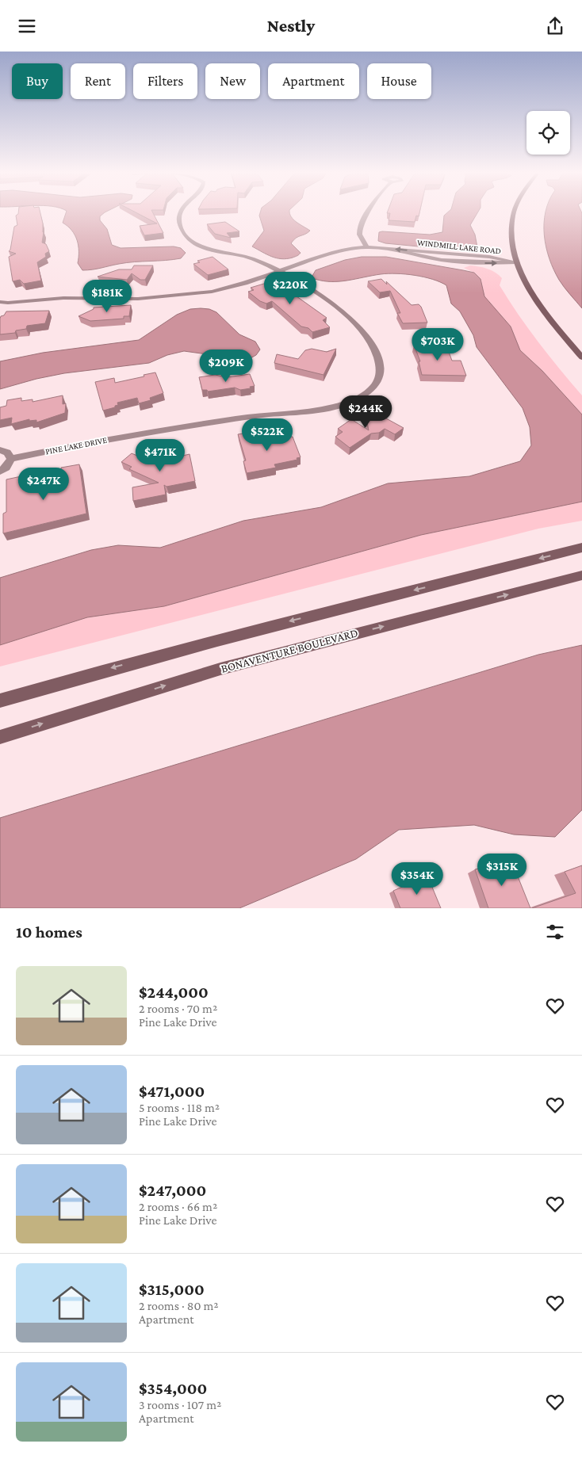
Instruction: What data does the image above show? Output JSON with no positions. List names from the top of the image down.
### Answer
{
  "streets": {
    "main road": ["BONAVENTURE BOULEVARD"],
    "street": ["WINDMILL LAKE ROAD", "PINE LAKE DRIVE"]
  },
  "crossings": [
    ["WINDMILL LAKE ROAD", "PINE LAKE DRIVE"]
  ],
  "page": {
    "header": "Nestly",
    "chip": [
      "Buy",
      "Rent",
      "Filters",
      "New",
      "Apartment",
      "House"
    ],
    "price": [
      "$220K",
      "$181K",
      "$703K",
      "$209K",
      "$244K",
      "$522K",
      "$471K",
      "$247K",
      "$315K",
      "$354K"
    ],
    "heading": "10 homes",
    "list": [
      {
        "name": "$244,000",
        "note": "2 rooms · 70 m² · Pine Lake Drive"
      },
      {
        "name": "$471,000",
        "note": "5 rooms · 118 m² · Pine Lake Drive"
      },
      {
        "name": "$247,000",
        "note": "2 rooms · 66 m² · Pine Lake Drive"
      },
      {
        "name": "$315,000",
        "note": "2 rooms · 80 m² · Apartment"
      },
      {
        "name": "$354,000",
        "note": "3 rooms · 107 m² · Apartment"
      }
    ]
  }
}
